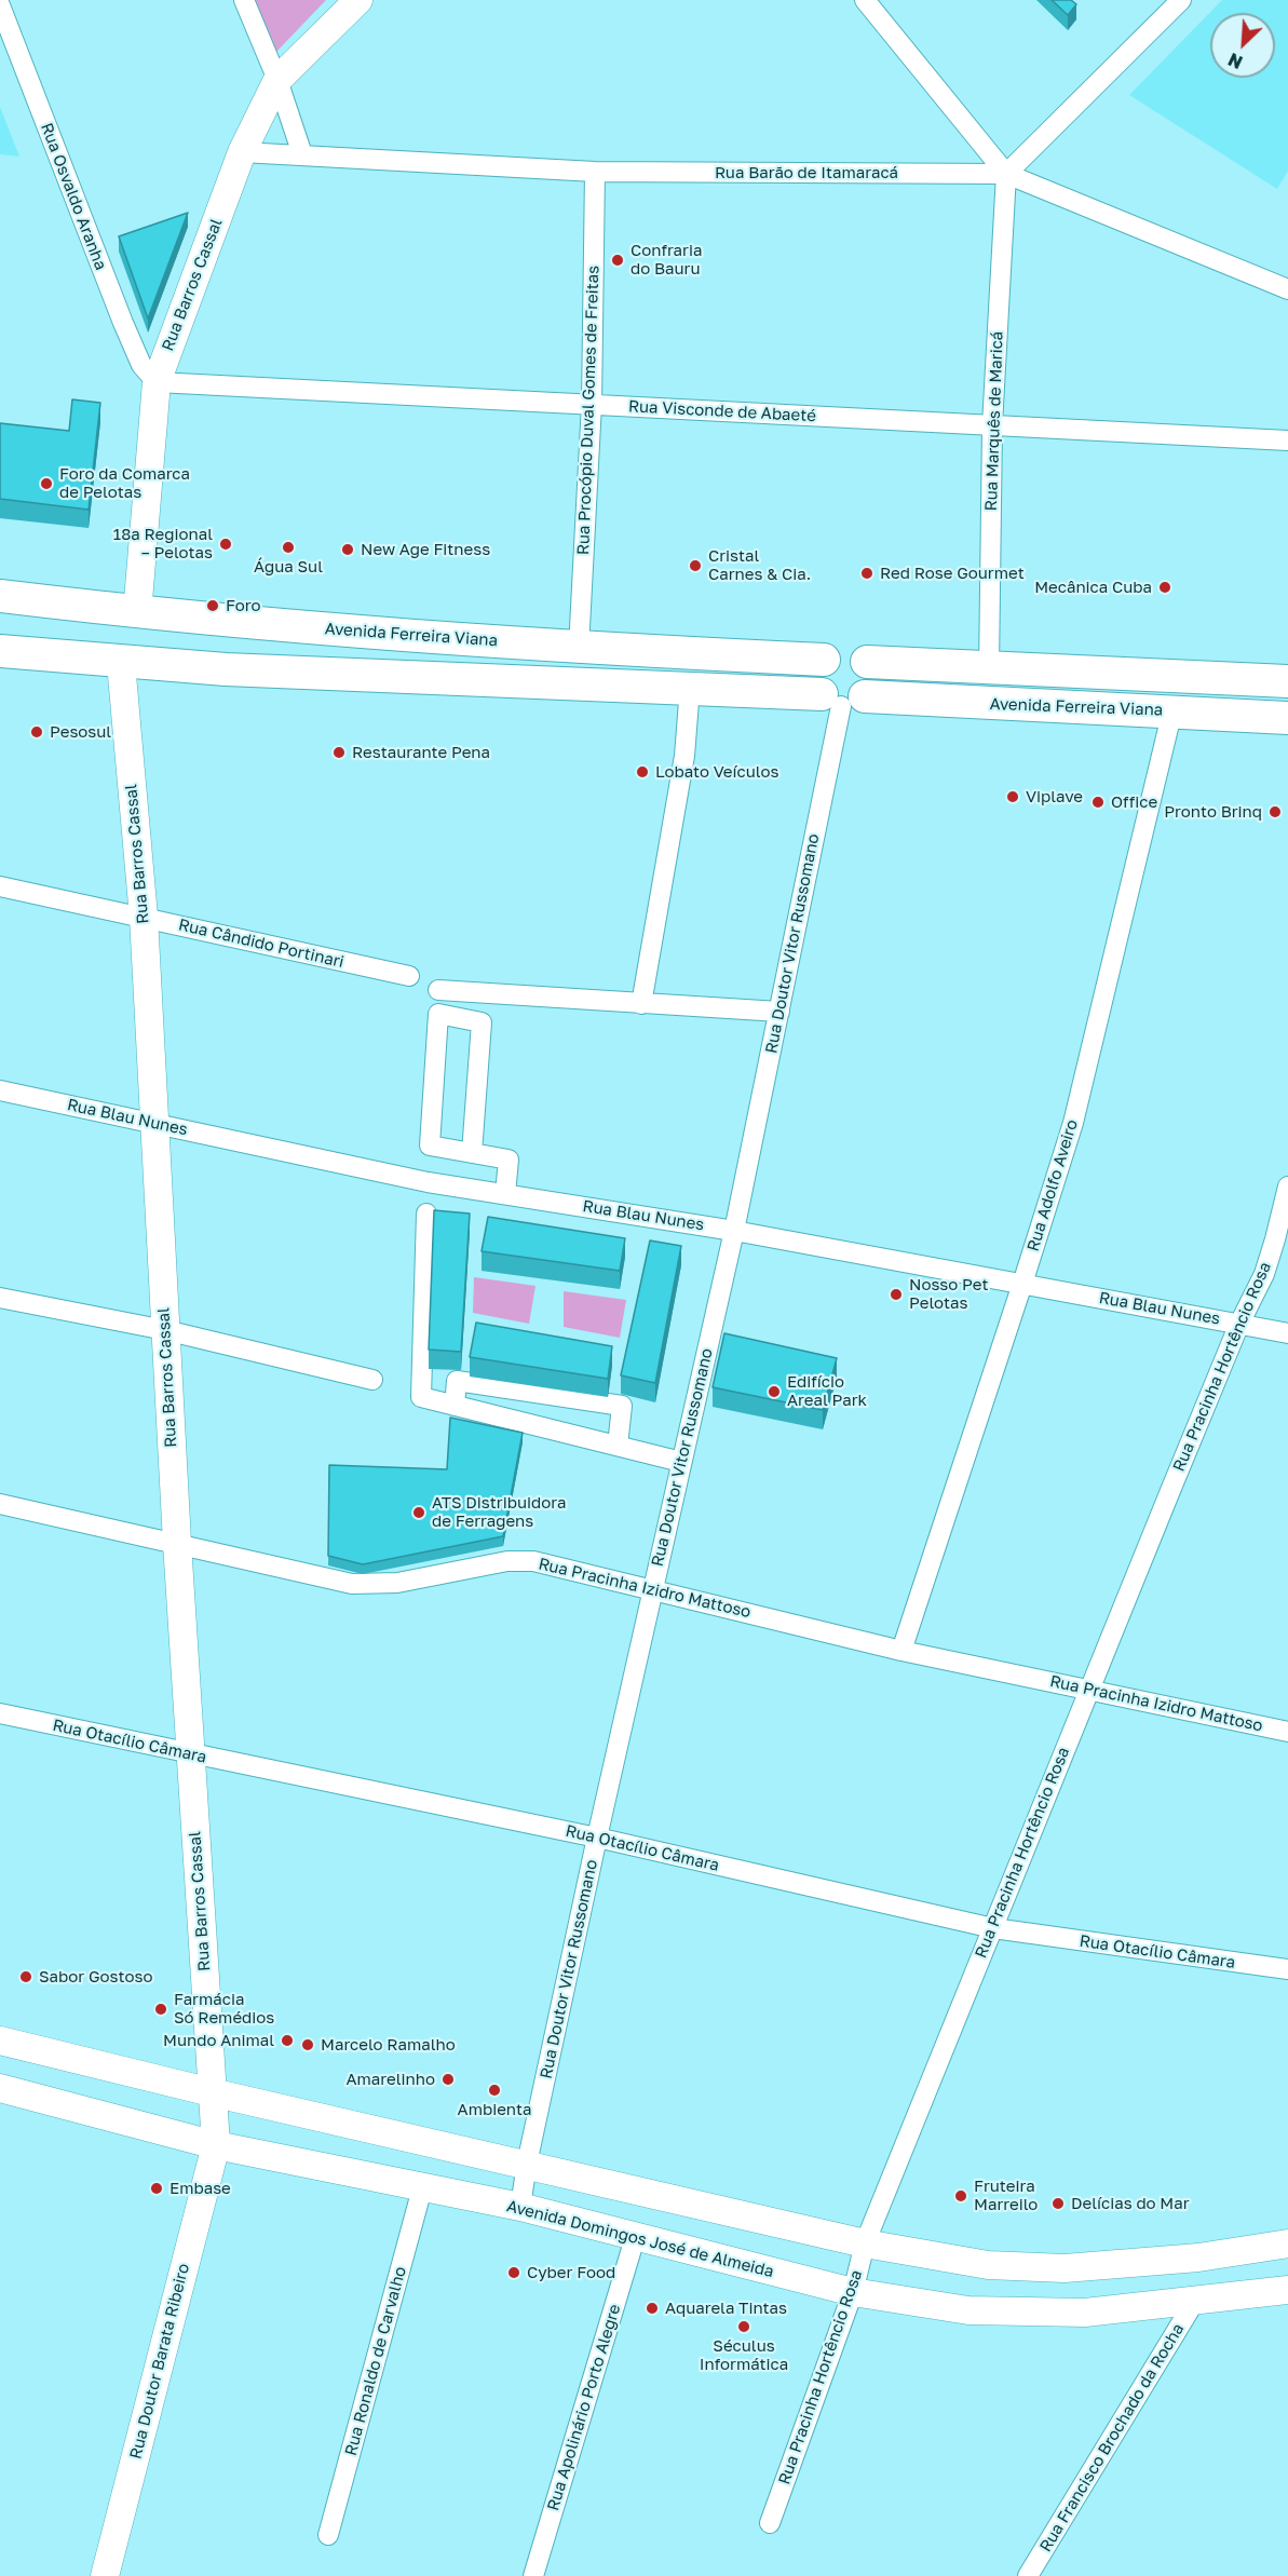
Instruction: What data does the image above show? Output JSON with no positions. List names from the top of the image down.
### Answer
{
  "streets": {
    "main road": [
      "Rua Barros Cassal",
      "Avenida Ferreira Viana",
      "Avenida Domingos José de Almeida",
      "Rua Doutor Barata Ribeiro"
    ],
    "street": [
      "Rua Barão de Itamaracá",
      "Rua Osvaldo Aranha",
      "Rua Procópio Duval Gomes de Freitas",
      "Rua Visconde de Abaeté",
      "Rua Marquês de Maricá",
      "Rua Cândido Portinari",
      "Rua Doutor Vitor Russomano",
      "Rua Blau Nunes",
      "Rua Adolfo Aveiro",
      "Rua Pracinha Hortêncio Rosa",
      "Rua Pracinha Izidro Mattoso",
      "Rua Otacílio Câmara",
      "Rua Ronaldo de Carvalho",
      "Rua Apolinário Porto Alegre",
      "Rua Francisco Brochado da Rocha"
    ]
  },
  "crossings": [
    ["Rua Barão de Itamaracá", "Rua Barros Cassal"],
    ["Rua Barão de Itamaracá", "Rua Procópio Duval Gomes de Freitas"],
    ["Rua Barão de Itamaracá", "Rua Marquês de Maricá"],
    ["Rua Osvaldo Aranha", "Rua Barros Cassal"],
    ["Rua Osvaldo Aranha", "Rua Visconde de Abaeté"],
    ["Rua Barros Cassal", "Rua Visconde de Abaeté"],
    ["Rua Barros Cassal", "Avenida Ferreira Viana"],
    ["Rua Barros Cassal", "Rua Cândido Portinari"],
    ["Rua Barros Cassal", "Rua Blau Nunes"],
    ["Rua Barros Cassal", "Rua Pracinha Izidro Mattoso"],
    ["Rua Barros Cassal", "Rua Otacílio Câmara"],
    ["Rua Barros Cassal", "Avenida Domingos José de Almeida"],
    ["Rua Barros Cassal", "Rua Doutor Barata Ribeiro"],
    ["Rua Procópio Duval Gomes de Freitas", "Rua Visconde de Abaeté"],
    ["Rua Procópio Duval Gomes de Freitas", "Avenida Ferreira Viana"],
    ["Rua Visconde de Abaeté", "Rua Marquês de Maricá"],
    ["Avenida Ferreira Viana", "Rua Doutor Vitor Russomano"],
    ["Avenida Ferreira Viana", "Rua Adolfo Aveiro"],
    ["Rua Doutor Vitor Russomano", "Rua Blau Nunes"],
    ["Rua Doutor Vitor Russomano", "Rua Pracinha Izidro Mattoso"],
    ["Rua Doutor Vitor Russomano", "Rua Otacílio Câmara"],
    ["Rua Doutor Vitor Russomano", "Avenida Domingos José de Almeida"],
    ["Rua Blau Nunes", "Rua Adolfo Aveiro"],
    ["Rua Blau Nunes", "Rua Pracinha Hortêncio Rosa"],
    ["Rua Adolfo Aveiro", "Rua Pracinha Izidro Mattoso"],
    ["Rua Pracinha Hortêncio Rosa", "Rua Pracinha Izidro Mattoso"],
    ["Rua Pracinha Hortêncio Rosa", "Rua Otacílio Câmara"],
    ["Rua Pracinha Hortêncio Rosa", "Avenida Domingos José de Almeida"],
    ["Avenida Domingos José de Almeida", "Rua Doutor Barata Ribeiro"],
    ["Avenida Domingos José de Almeida", "Rua Ronaldo de Carvalho"],
    ["Avenida Domingos José de Almeida", "Rua Apolinário Porto Alegre"],
    ["Avenida Domingos José de Almeida", "Rua Francisco Brochado da Rocha"]
  ],
  "places": [
    "Confraria do Bauru",
    "Foro da Comarca de Pelotas",
    "18ª Regional – Pelotas",
    "Água Sul",
    "New Age Fitness",
    "Cristal Carnes & Cia.",
    "Red Rose Gourmet",
    "Mecânica Cuba",
    "Foro",
    "Pesosul",
    "Restaurante Pena",
    "Lobato Veículos",
    "Viplave",
    "Office",
    "Pronto Brinq",
    "Nosso Pet Pelotas",
    "Edifício Areal Park",
    "ATS Distribuidora de Ferragens",
    "Sabor Gostoso",
    "Farmácia Só Remédios",
    "Mundo Animal",
    "Marcelo Ramalho",
    "Amarelinho",
    "Ambienta",
    "Embase",
    "Fruteira Marreilo",
    "Delícias do Mar",
    "Cyber Food",
    "Aquarela Tintas",
    "Séculus Informática"
  ],
  "north": "bottom left"
}
